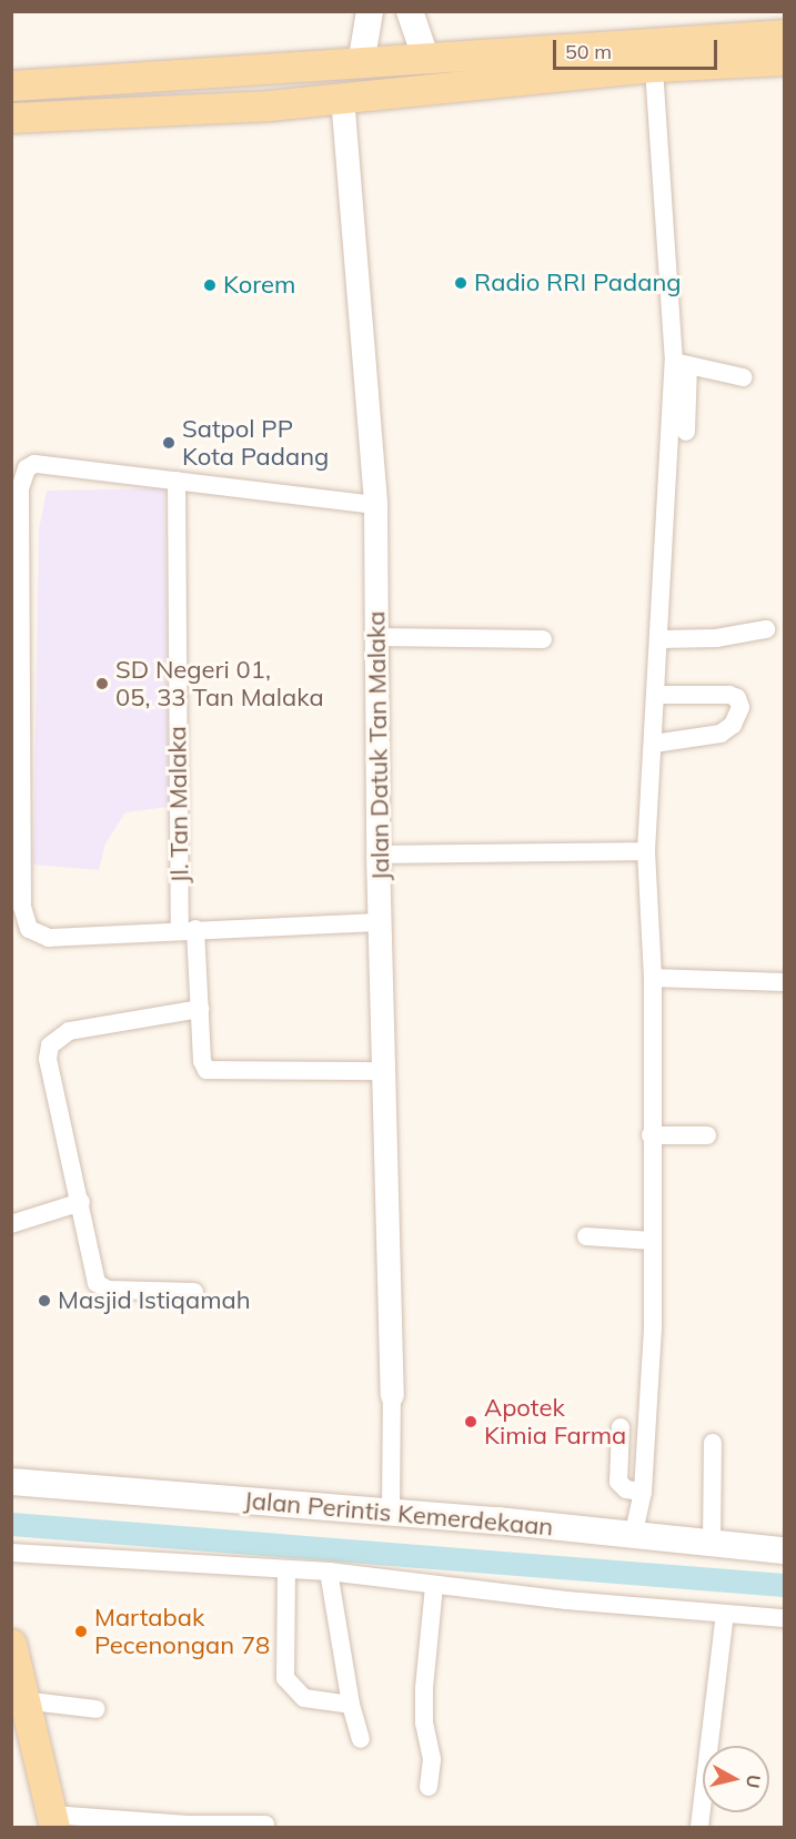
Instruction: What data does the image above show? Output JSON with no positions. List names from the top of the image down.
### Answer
{
  "streets": {
    "main road": ["Jalan Perintis Kemerdekaan"],
    "street": ["Jalan Datuk Tan Malaka", "Jl. Tan Malaka"]
  },
  "crossings": [
    ["Jalan Datuk Tan Malaka", "Jl. Tan Malaka"]
  ],
  "places": [
    "Radio RRI Padang",
    "Korem",
    "Satpol PP Kota Padang",
    "SD Negeri 01, 05, 33 Tan Malaka",
    "Masjid Istiqamah",
    "Apotek Kimia Farma",
    "Martabak Pecenongan 78"
  ],
  "scale_bar": "50 m",
  "north": "right"
}
